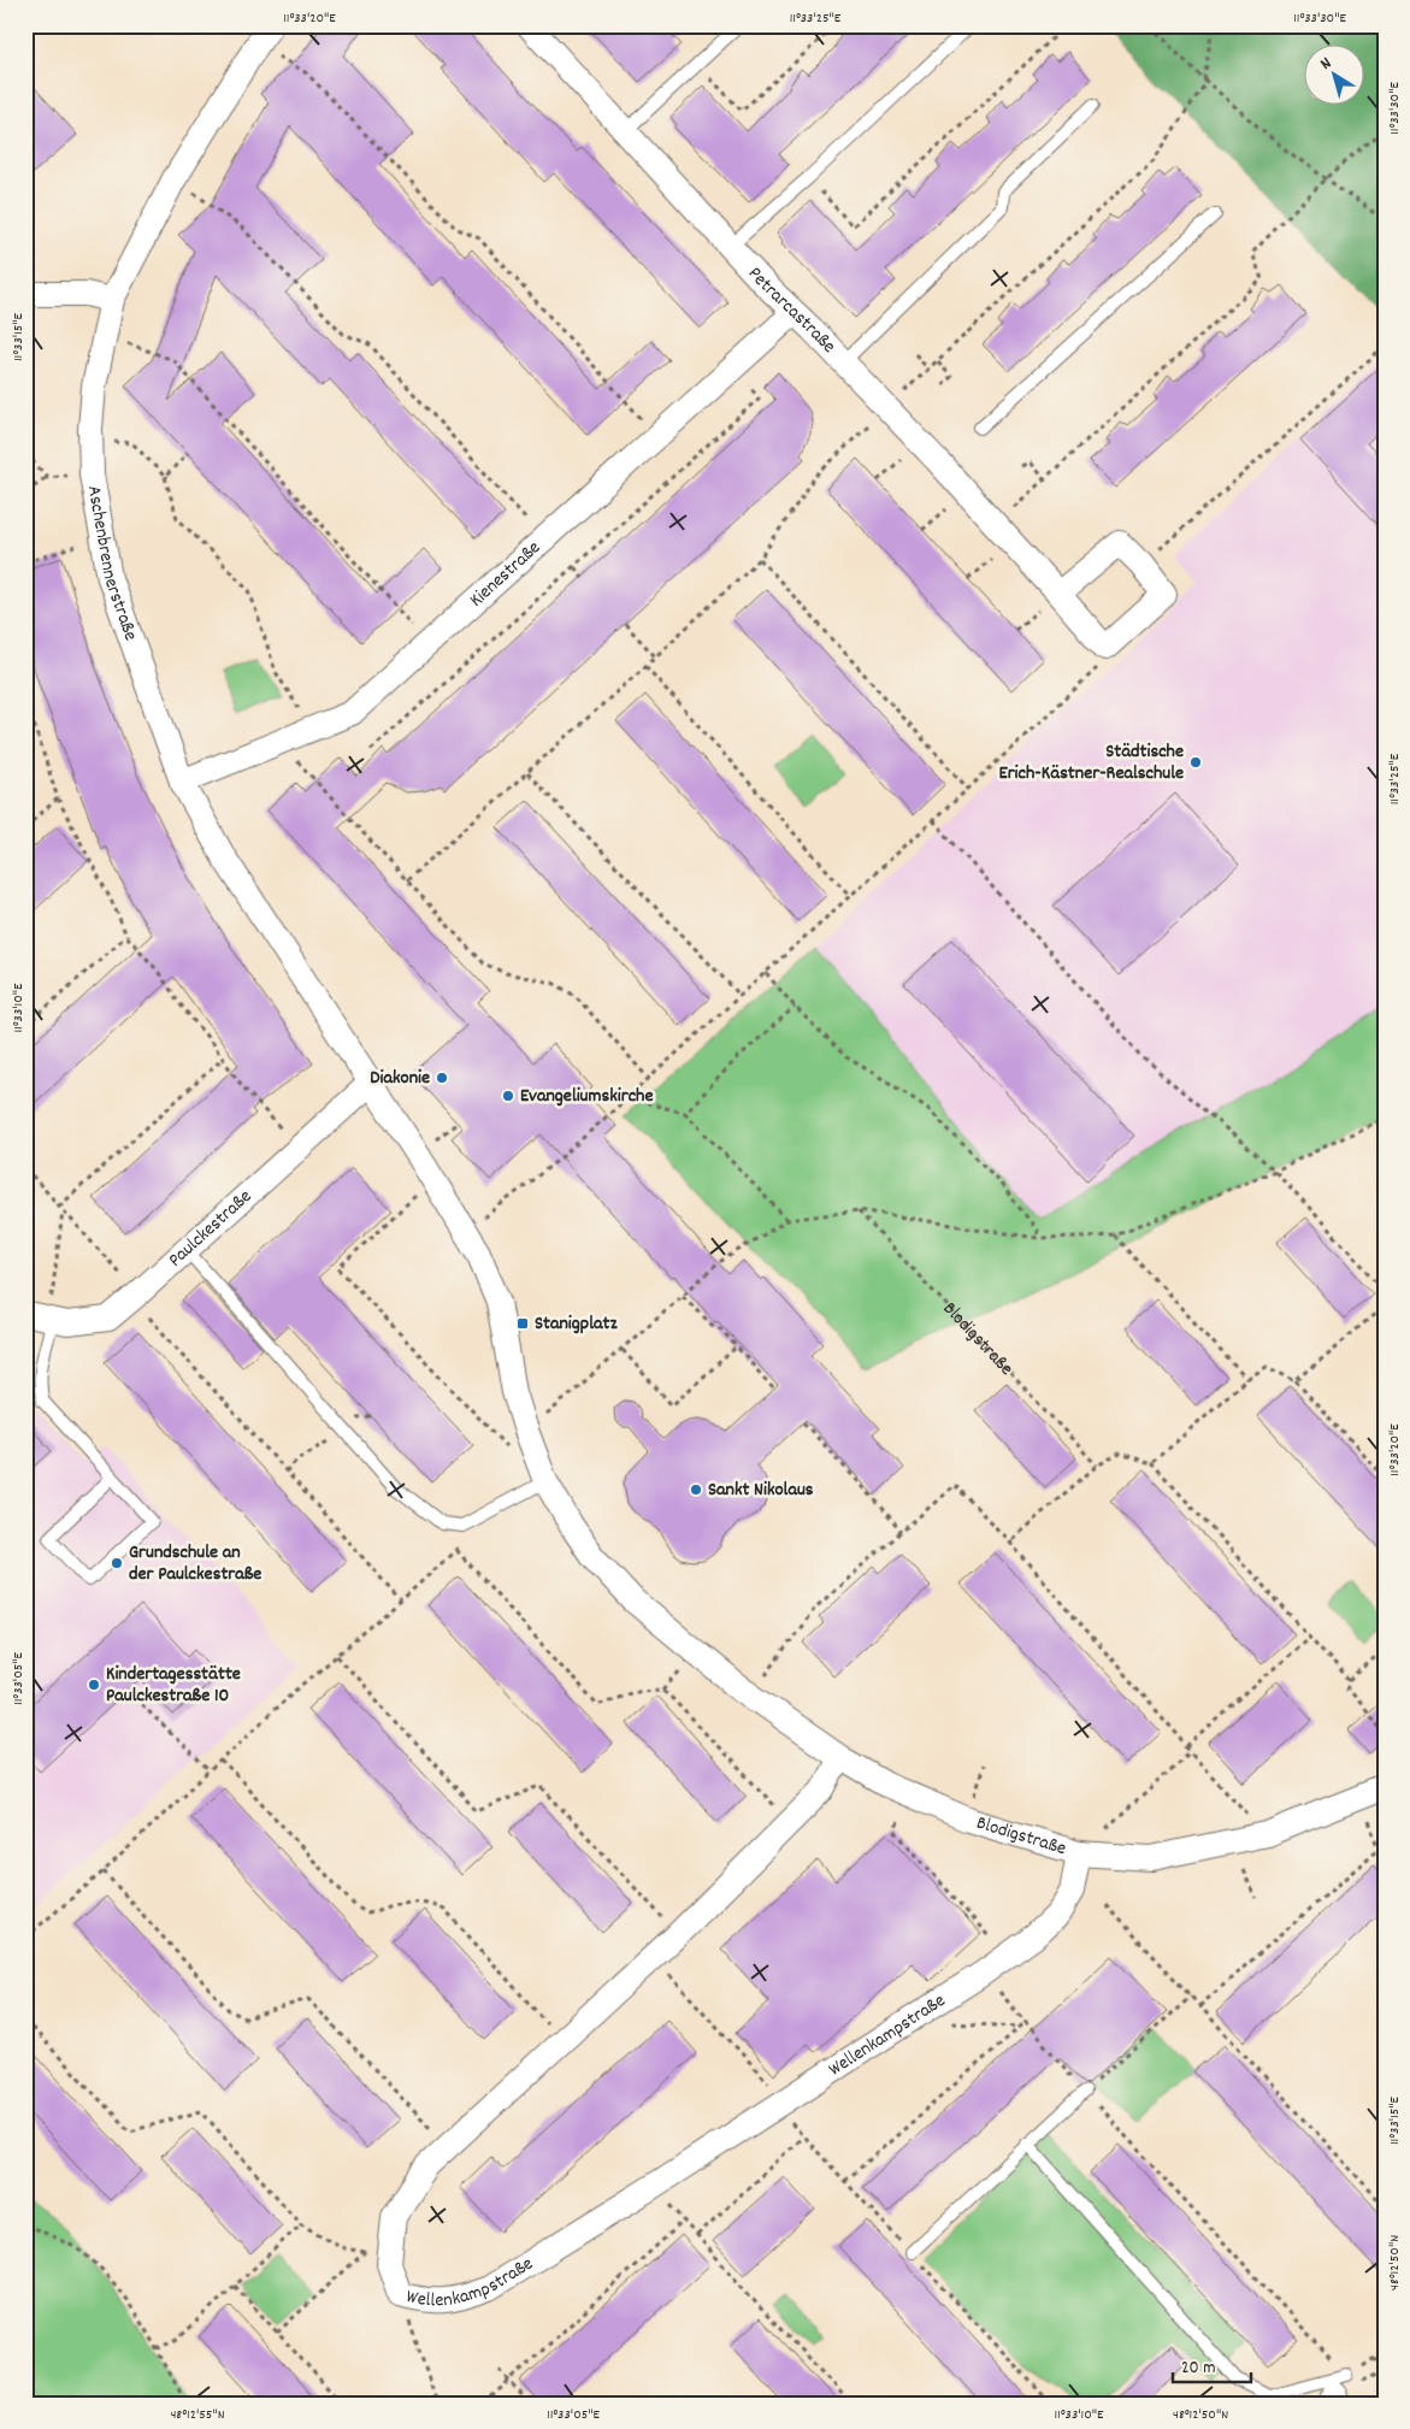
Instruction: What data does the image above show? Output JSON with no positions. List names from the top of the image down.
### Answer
{
  "streets": {
    "street": [
      "Petrarcastraße",
      "Aschenbrennerstraße",
      "Kienestraße",
      "Paulckestraße",
      "Blodigstraße",
      "Wellenkampstraße"
    ]
  },
  "crossings": [
    ["Petrarcastraße", "Kienestraße"],
    ["Aschenbrennerstraße", "Kienestraße"],
    ["Aschenbrennerstraße", "Paulckestraße"],
    ["Blodigstraße", "Wellenkampstraße"]
  ],
  "places": {
    "other": [
      "Städtische Erich-Kästner-Realschule",
      "Diakonie",
      "Evangeliumskirche",
      "Sankt Nikolaus",
      "Grundschule an der Paulckestraße",
      "Kindertagesstätte Paulckestraße 10"
    ],
    "transit": ["Stanigplatz"]
  },
  "scale_bar": "20 m",
  "north": "top left",
  "coordinates": [
    "11°33'20\"E",
    "11°33'25\"E",
    "11°33'30\"E",
    "11°33'15\"E",
    "11°33'10\"E",
    "11°33'05\"E",
    "48°12'50\"N",
    "48°12'55\"N"
  ]
}
